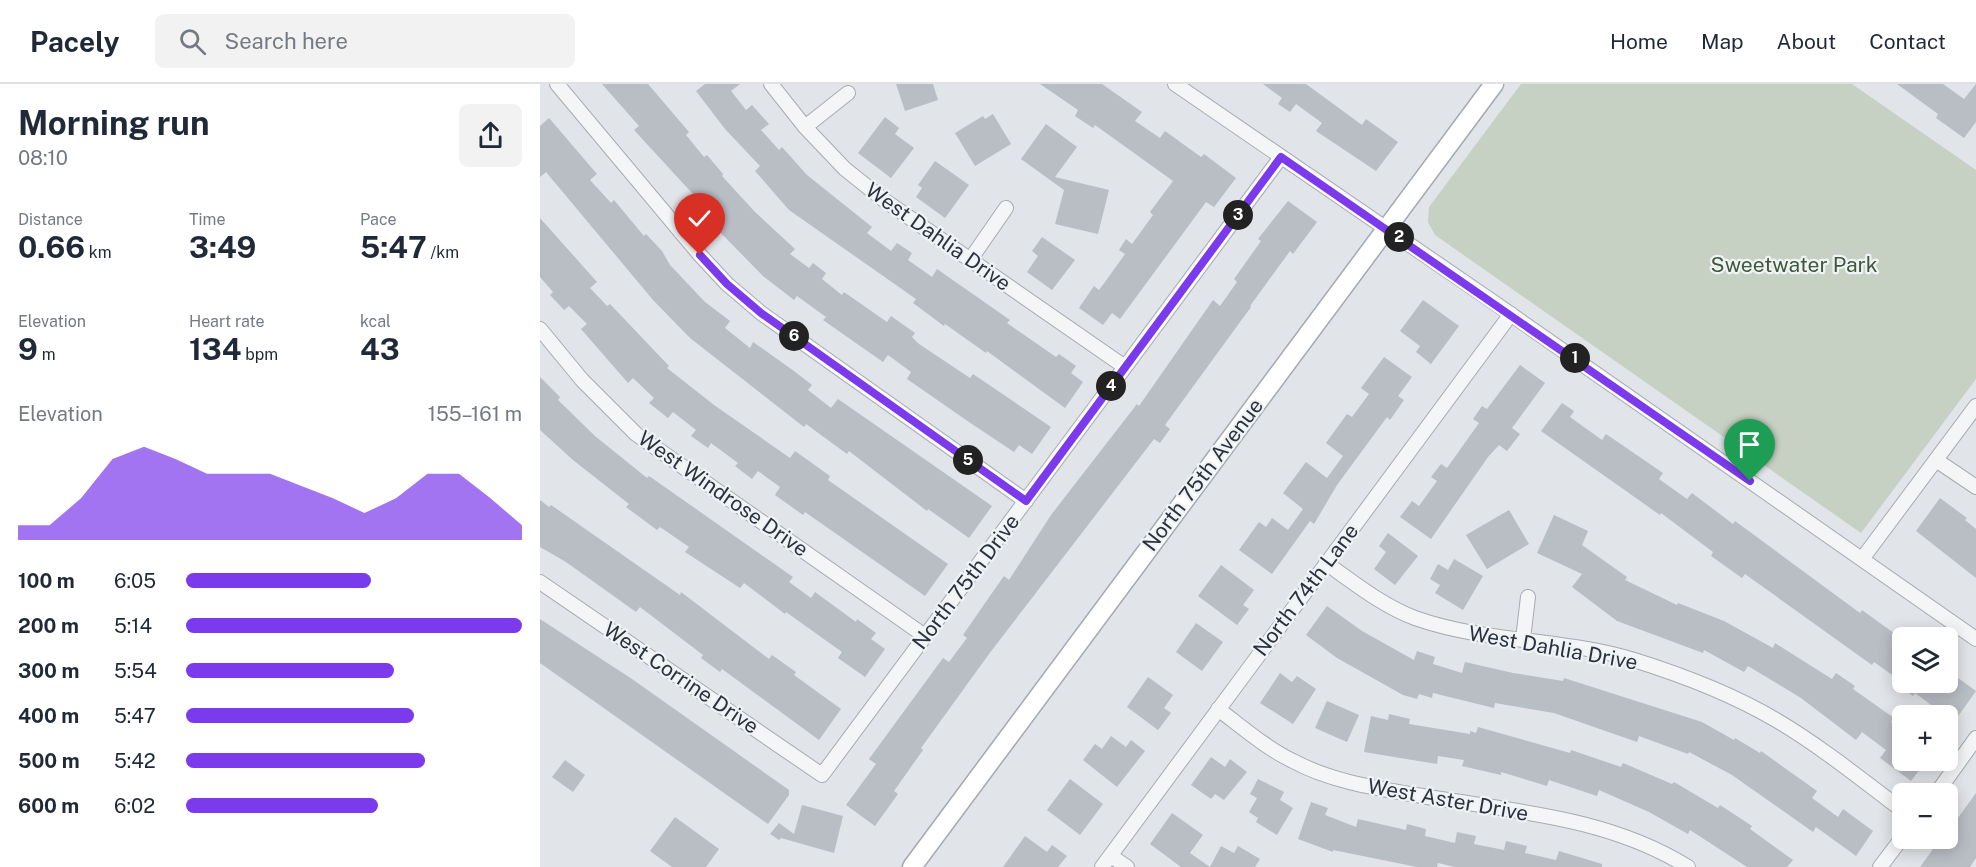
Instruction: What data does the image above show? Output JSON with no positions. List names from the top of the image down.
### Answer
{
  "streets": {
    "main road": ["North 75th Avenue"],
    "street": [
      "West Dahlia Drive",
      "West Windrose Drive",
      "North 75th Drive",
      "North 74th Lane",
      "West Corrine Drive",
      "West Aster Drive"
    ]
  },
  "crossings": [
    ["West Dahlia Drive", "North 75th Drive"],
    ["West Dahlia Drive", "North 74th Lane"],
    ["West Windrose Drive", "North 75th Drive"],
    ["North 75th Drive", "West Corrine Drive"],
    ["North 74th Lane", "West Aster Drive"]
  ],
  "parks": ["Sweetwater Park"],
  "page": {
    "header": "Pacely",
    "search": "Search here",
    "nav": [
      "Home",
      "Map",
      "About",
      "Contact"
    ],
    "heading": ["Morning run", "08:10"],
    "stats": [
      ["Distance", "0.66 km"],
      ["Time", "3:49"],
      ["Pace", "5:47 /km"],
      ["Elevation", "9 m"],
      ["Heart rate", "134 bpm"],
      ["kcal", "43"]
    ],
    "pins": [
      "3",
      "2",
      "6",
      "1",
      "4",
      "5"
    ],
    "chart": ["Elevation", "155–161 m"],
    "list": [
      {
        "name": "100 m",
        "note": "6:05"
      },
      {
        "name": "200 m",
        "note": "5:14"
      },
      {
        "name": "300 m",
        "note": "5:54"
      },
      {
        "name": "400 m",
        "note": "5:47"
      },
      {
        "name": "500 m",
        "note": "5:42"
      },
      {
        "name": "600 m",
        "note": "6:02"
      }
    ],
    "map_buttons": ["+", "−"]
  }
}
